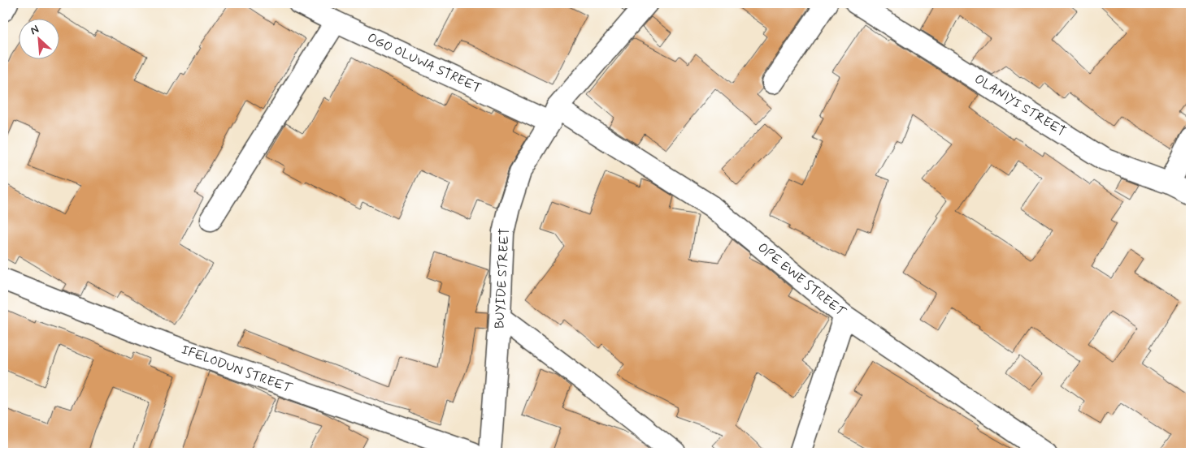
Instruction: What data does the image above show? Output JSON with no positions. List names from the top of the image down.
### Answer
{
  "streets": {
    "street": [
      "OGO OLUWA STREET",
      "OLANIYI STREET",
      "BUYIDE STREET",
      "OPE EWE STREET",
      "IFELODUN STREET"
    ]
  },
  "crossings": [
    ["OGO OLUWA STREET", "BUYIDE STREET"],
    ["OGO OLUWA STREET", "OPE EWE STREET"],
    ["BUYIDE STREET", "OPE EWE STREET"]
  ],
  "north": "top left"
}
